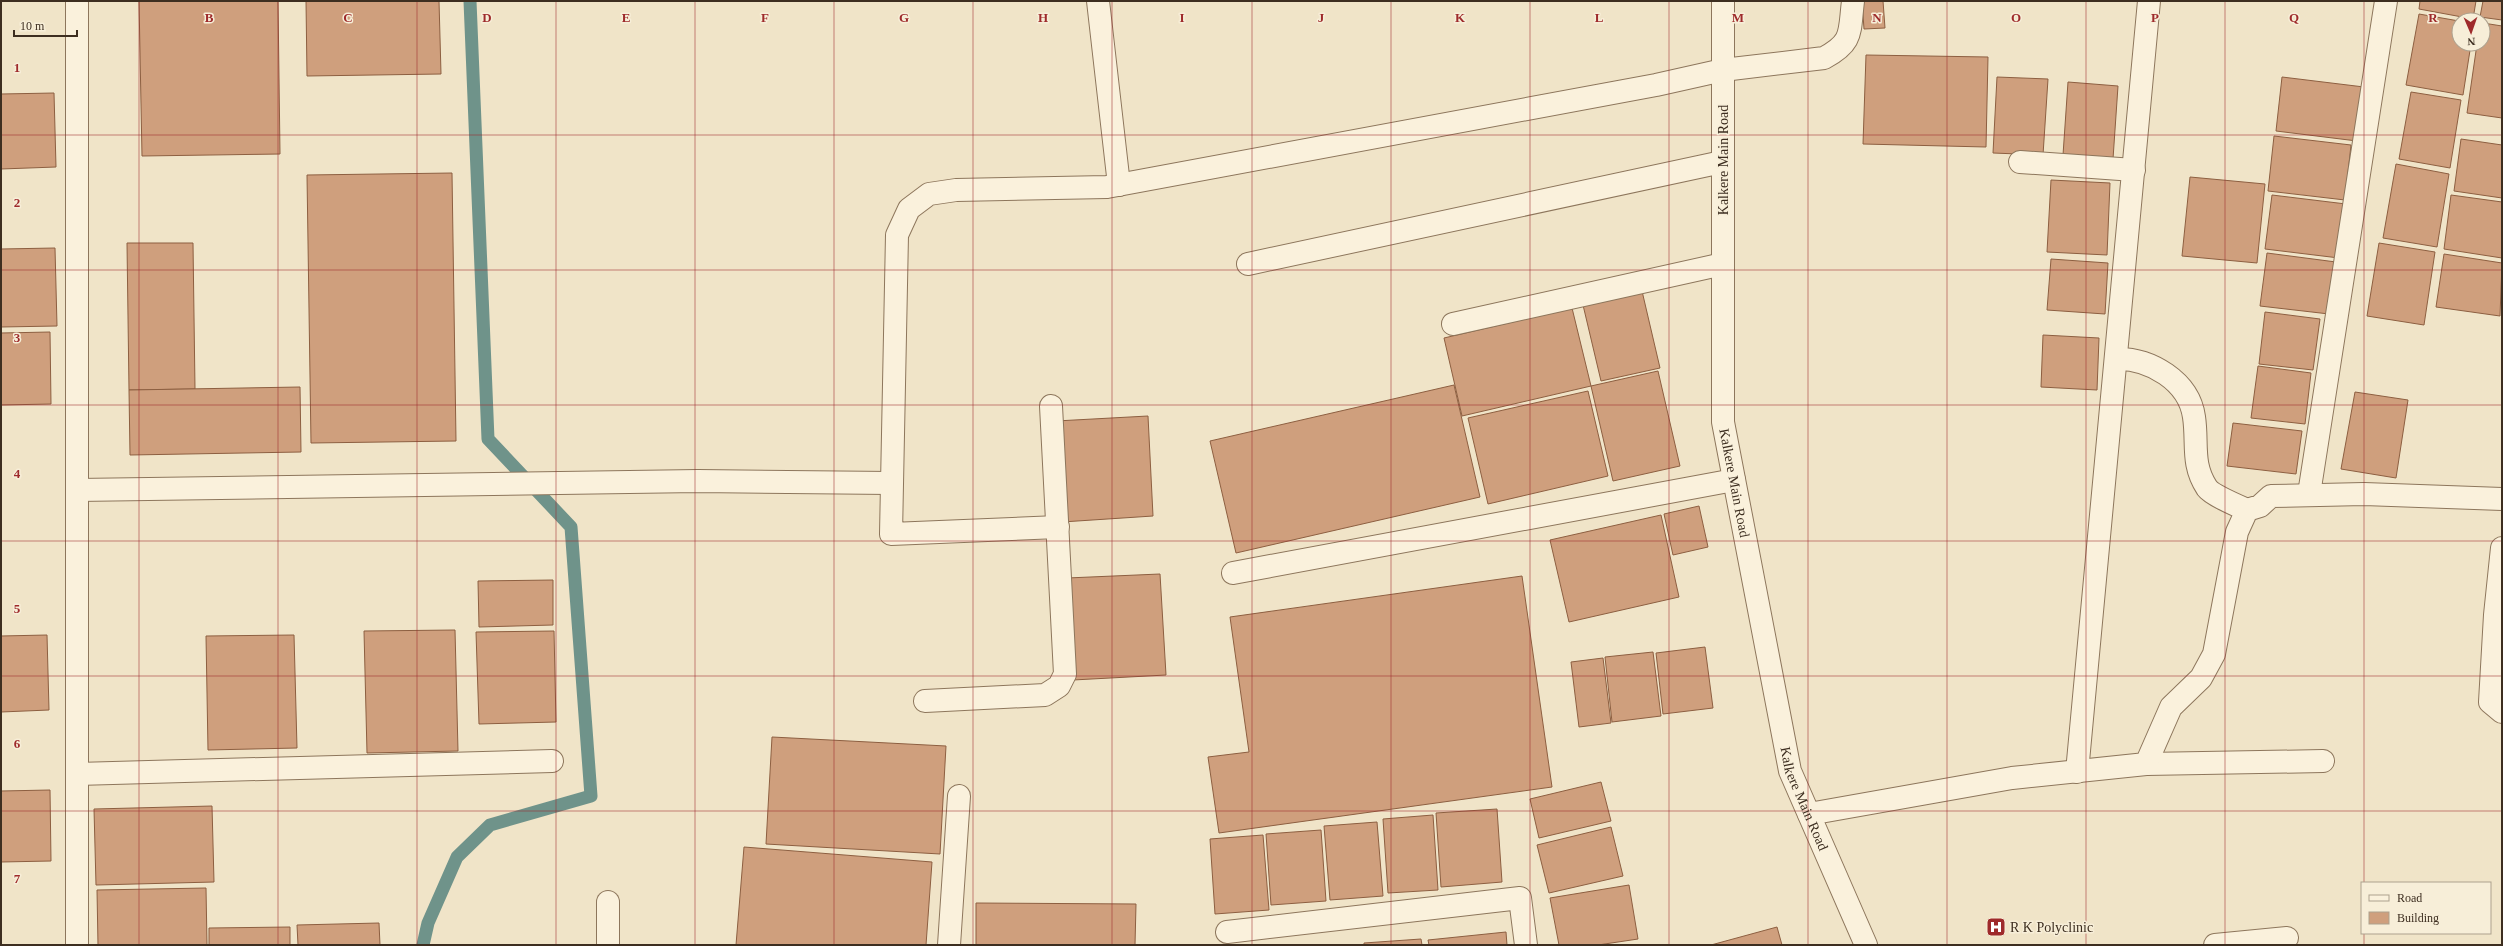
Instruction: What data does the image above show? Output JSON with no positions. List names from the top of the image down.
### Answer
{
  "streets": {
    "street": ["Kalkere Main Road"]
  },
  "places": {
    "hospital": ["R K Polyclinic"]
  },
  "legend": ["Road", "Building"],
  "scale_bar": "10 m",
  "north": "bottom",
  "grid": {
    "columns": [
      "B",
      "C",
      "D",
      "E",
      "F",
      "G",
      "H",
      "I",
      "J",
      "K",
      "L",
      "M",
      "N",
      "O",
      "P",
      "Q",
      "R"
    ],
    "rows": [
      "1",
      "2",
      "3",
      "4",
      "5",
      "6",
      "7"
    ]
  }
}
